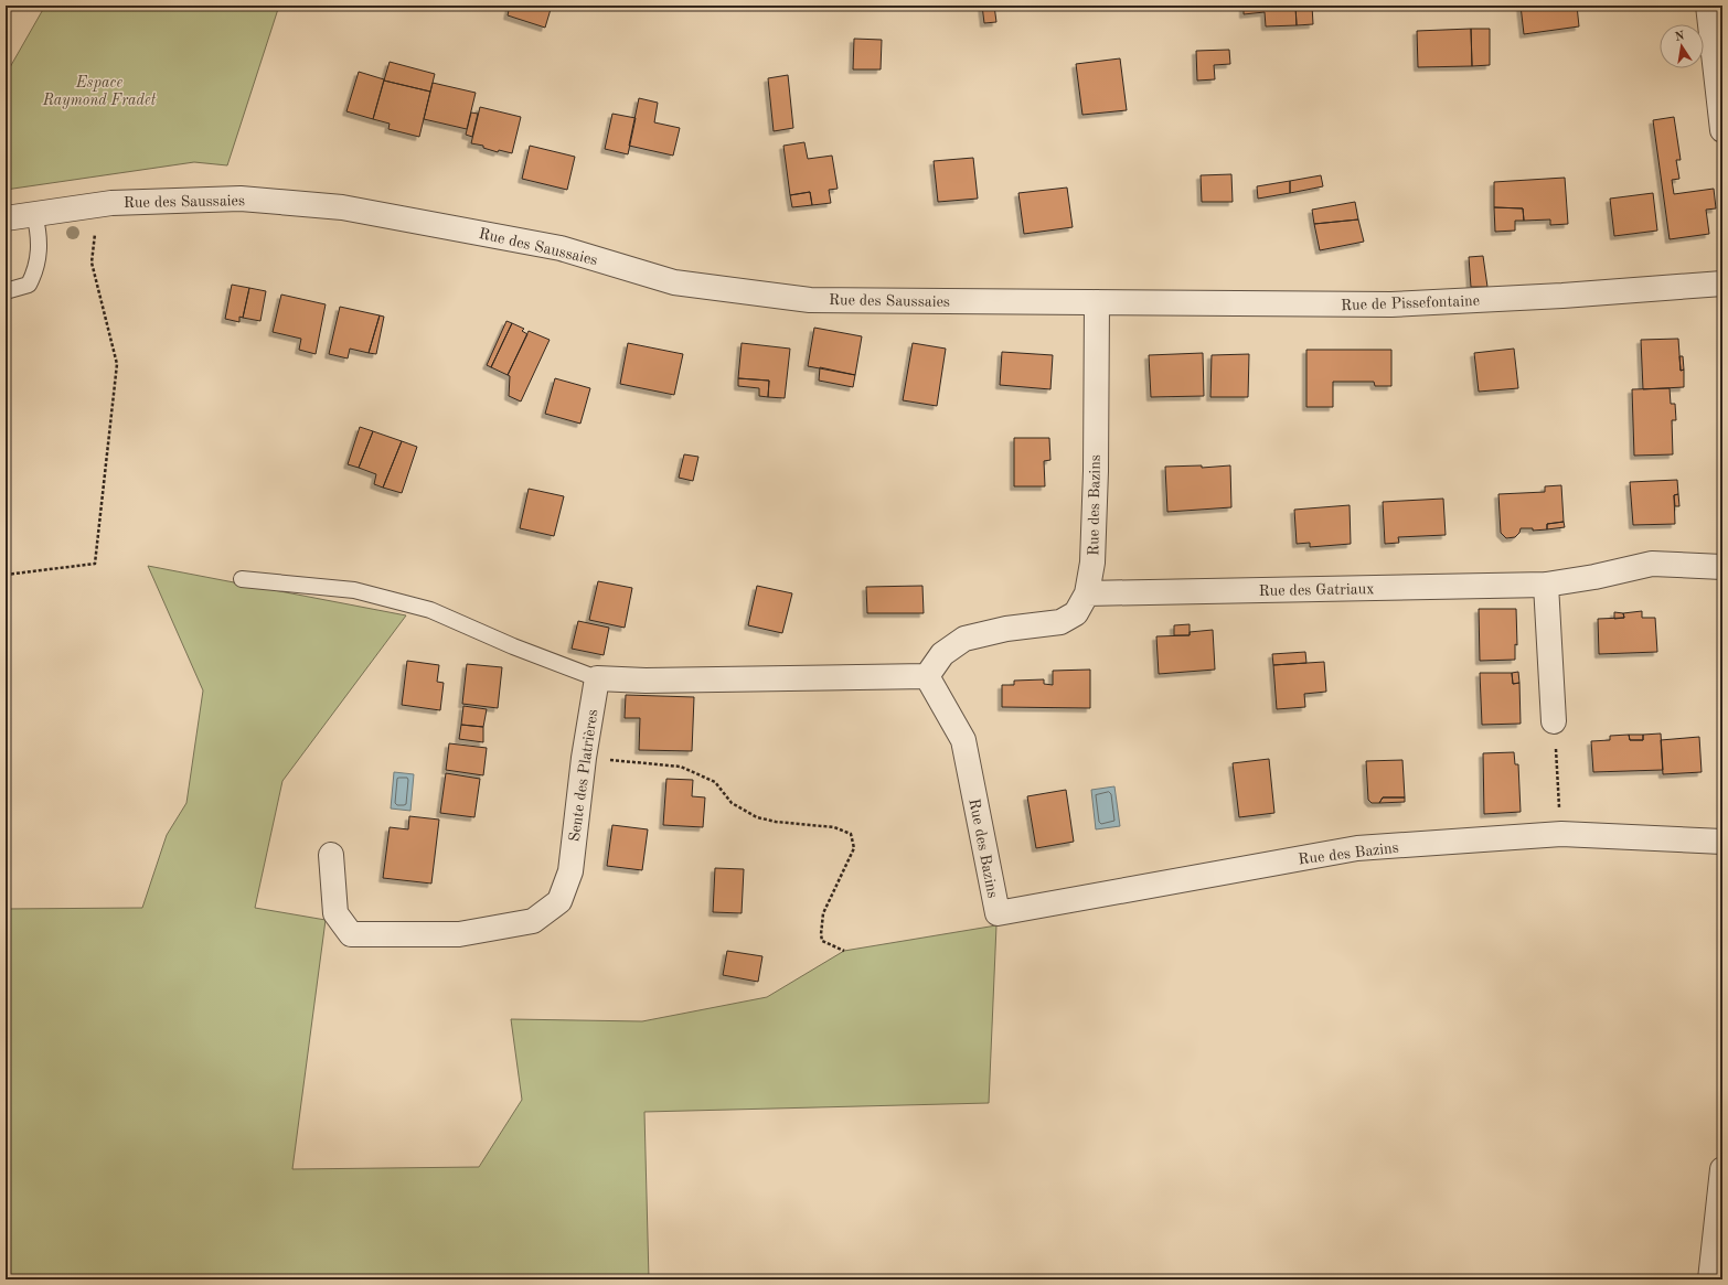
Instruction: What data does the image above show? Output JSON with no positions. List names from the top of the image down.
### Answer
{
  "streets": {
    "street": [
      "Rue des Saussaies",
      "Rue de Pissefontaine",
      "Rue des Bazins",
      "Rue des Gatriaux",
      "Sente des Platrières"
    ]
  },
  "crossings": [
    ["Rue des Saussaies", "Rue de Pissefontaine"],
    ["Rue des Saussaies", "Rue des Bazins"],
    ["Rue de Pissefontaine", "Rue des Bazins"],
    ["Rue des Bazins", "Rue des Gatriaux"]
  ],
  "parks": ["Espace Raymond Fradet"],
  "north": "top"
}
